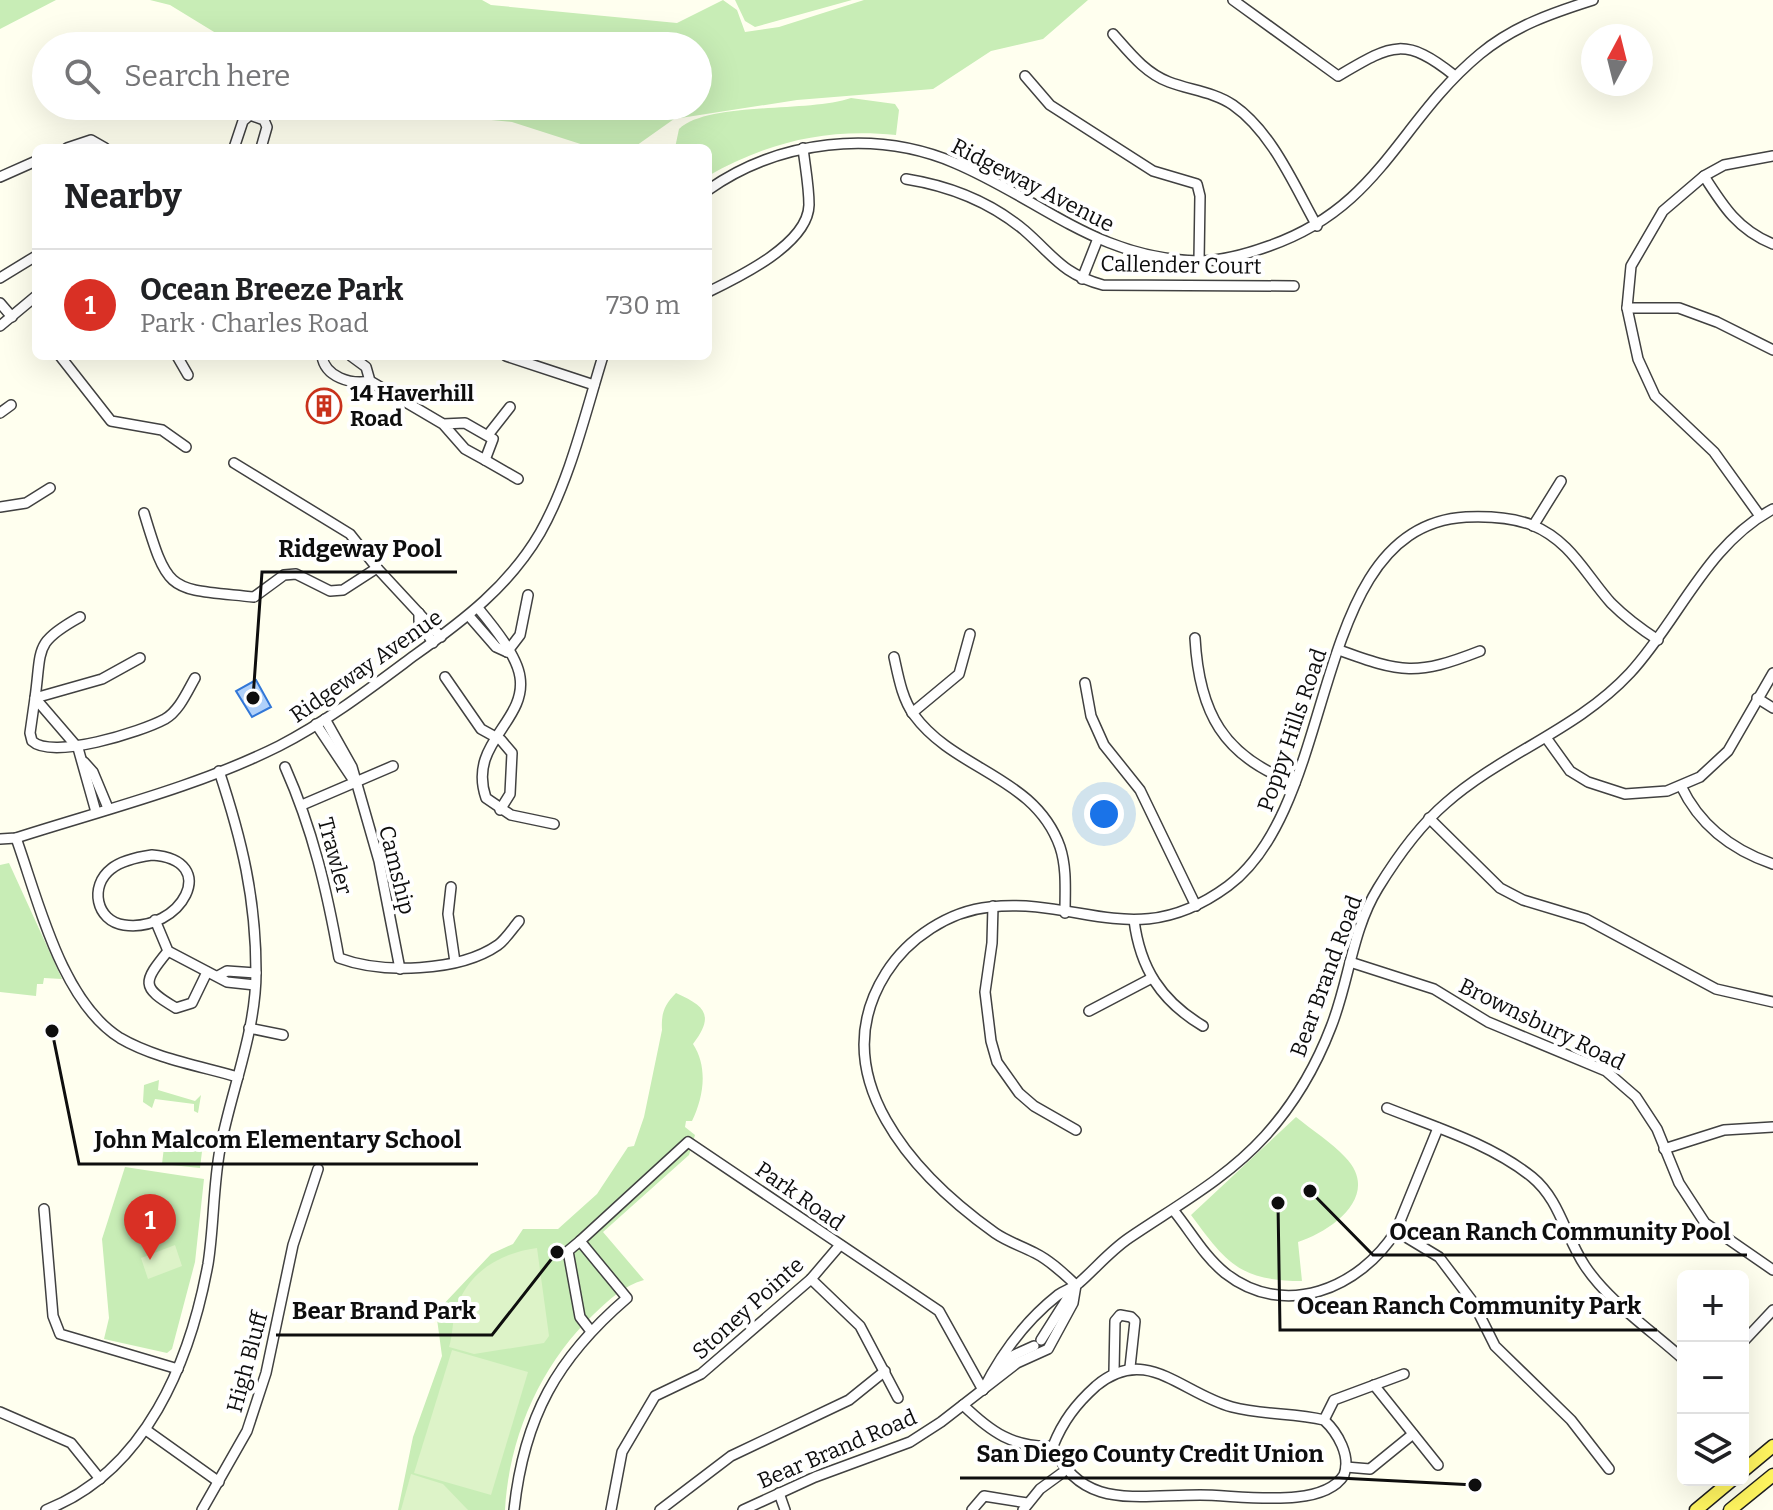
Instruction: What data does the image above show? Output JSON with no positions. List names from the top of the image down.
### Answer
{
  "streets": {
    "street": [
      "Ridgeway Avenue",
      "Callender Court",
      "Poppy Hills Road",
      "Trawler",
      "Camship",
      "Bear Brand Road",
      "Brownsbury Road",
      "Park Road",
      "Stoney Pointe",
      "High Bluff"
    ]
  },
  "crossings": [
    ["Ridgeway Avenue", "Camship"],
    ["Poppy Hills Road", "Bear Brand Road"],
    ["Trawler", "Camship"],
    ["Bear Brand Road", "Brownsbury Road"],
    ["Bear Brand Road", "Park Road"],
    ["Park Road", "Stoney Pointe"]
  ],
  "places": {
    "building": ["14 Haverhill Road"],
    "other": [
      "Ridgeway Pool",
      "John Malcom Elementary School",
      "Ocean Ranch Community Pool",
      "Ocean Ranch Community Park",
      "Bear Brand Park",
      "San Diego County Credit Union"
    ]
  },
  "north": "top",
  "page": {
    "search": "Search here",
    "heading": "Nearby",
    "list": [
      {
        "mark": "1",
        "name": "Ocean Breeze Park",
        "note": "Park · Charles Road",
        "value": "730 m"
      }
    ],
    "pins": "1",
    "map_buttons": ["+", "−"]
  }
}
